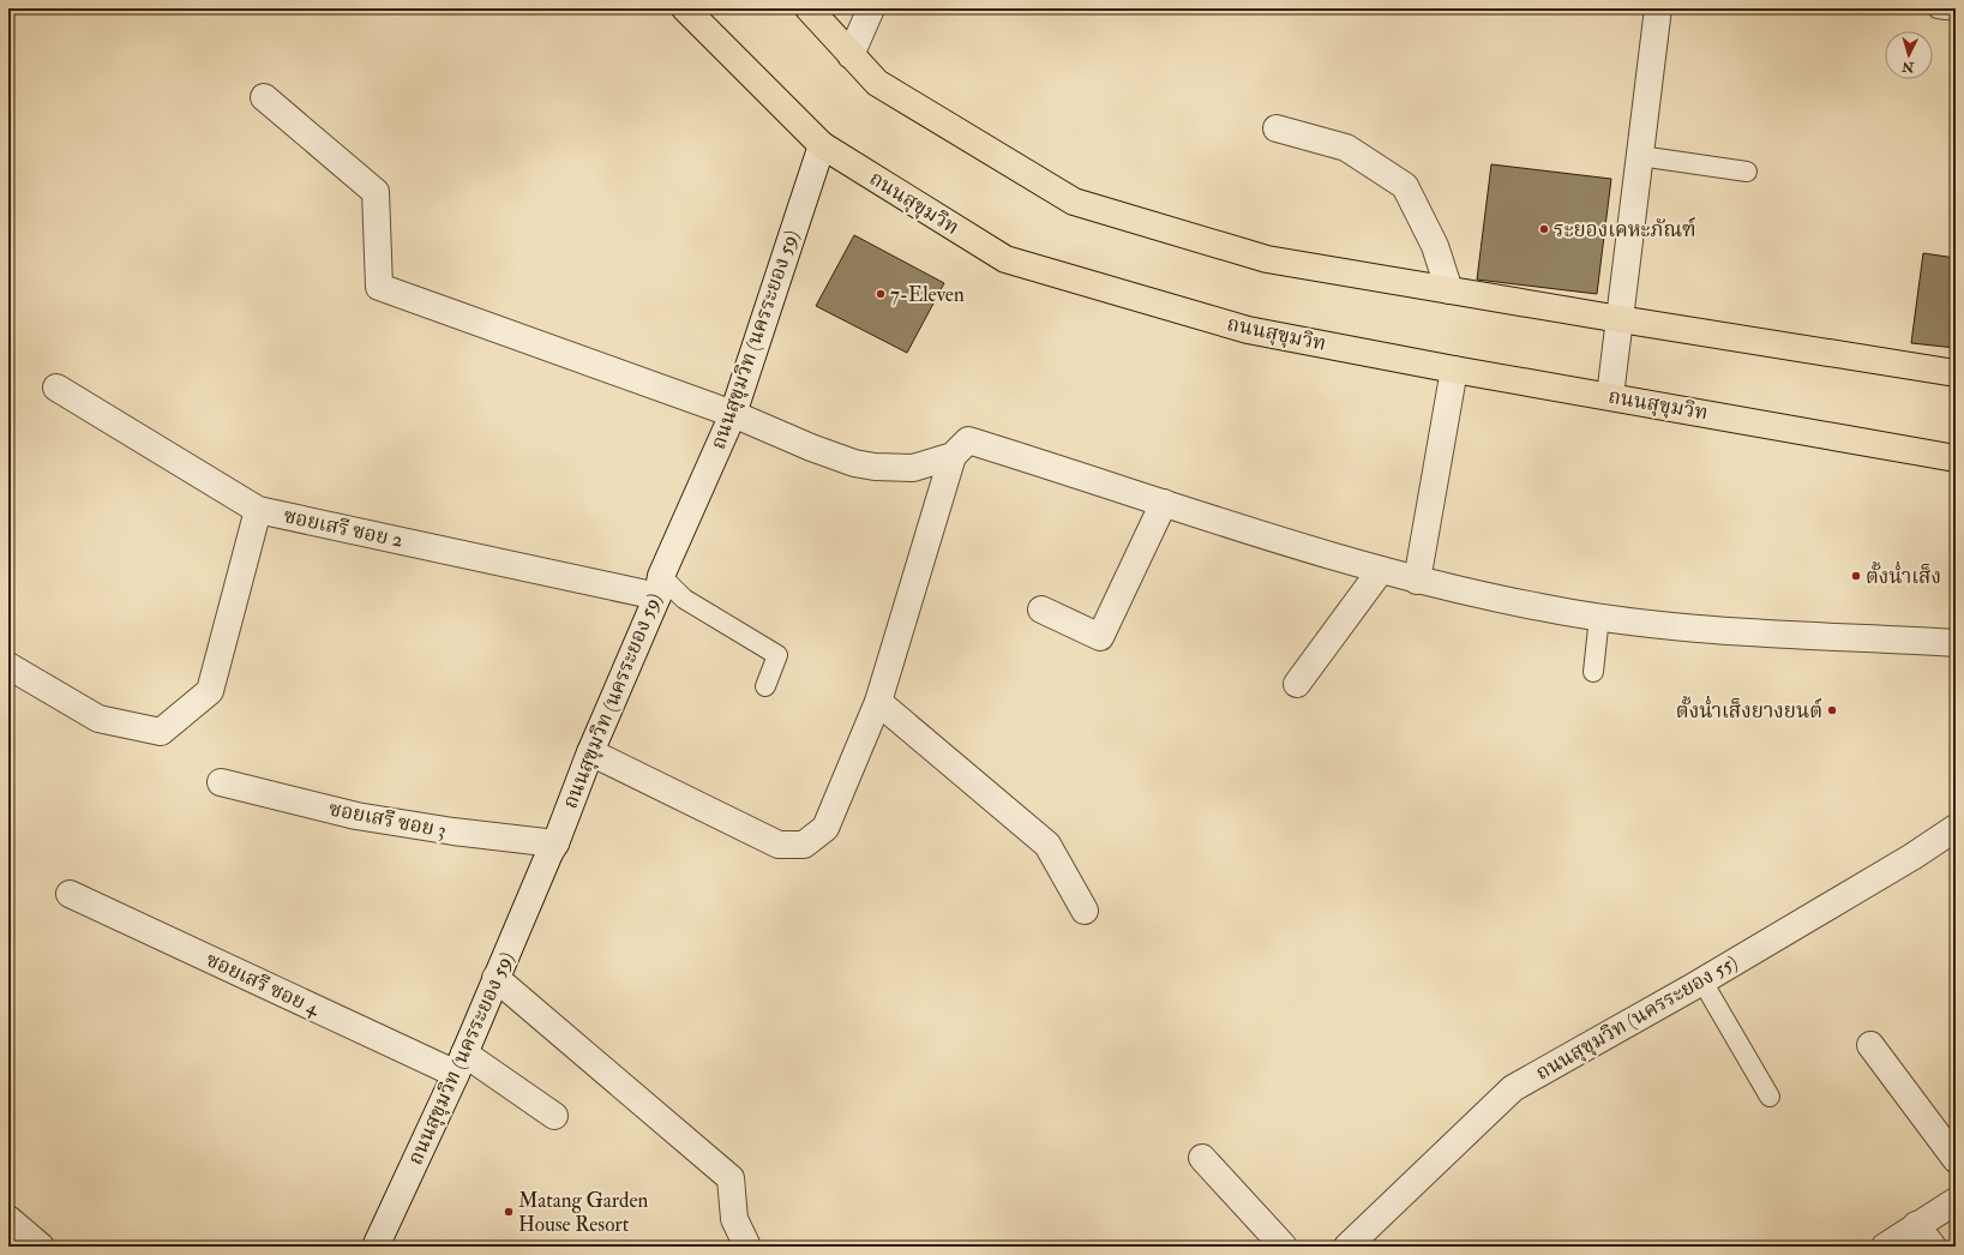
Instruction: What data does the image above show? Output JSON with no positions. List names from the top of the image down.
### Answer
{
  "streets": {
    "main road": ["ถนนสุขุมวิท"],
    "street": [
      "ถนนสุขุมวิท (นครระยอง 59)",
      "ซอยเสรี ซอย 2",
      "ซอยเสรี ซอย 3",
      "ซอยเสรี ซอย 4",
      "ถนนสุขุมวิท (นครระยอง 55)"
    ]
  },
  "crossings": [
    ["ถนนสุขุมวิท", "ถนนสุขุมวิท (นครระยอง 59)"],
    ["ถนนสุขุมวิท (นครระยอง 59)", "ซอยเสรี ซอย 2"],
    ["ถนนสุขุมวิท (นครระยอง 59)", "ซอยเสรี ซอย 3"],
    ["ถนนสุขุมวิท (นครระยอง 59)", "ซอยเสรี ซอย 4"]
  ],
  "places": [
    "ระยองเคหะภัณฑ์",
    "7-Eleven",
    "ตั้งน่ำเส็ง",
    "ตั้งน่ำเส็งยางยนต์",
    "Matang Garden House Resort"
  ],
  "north": "bottom"
}
